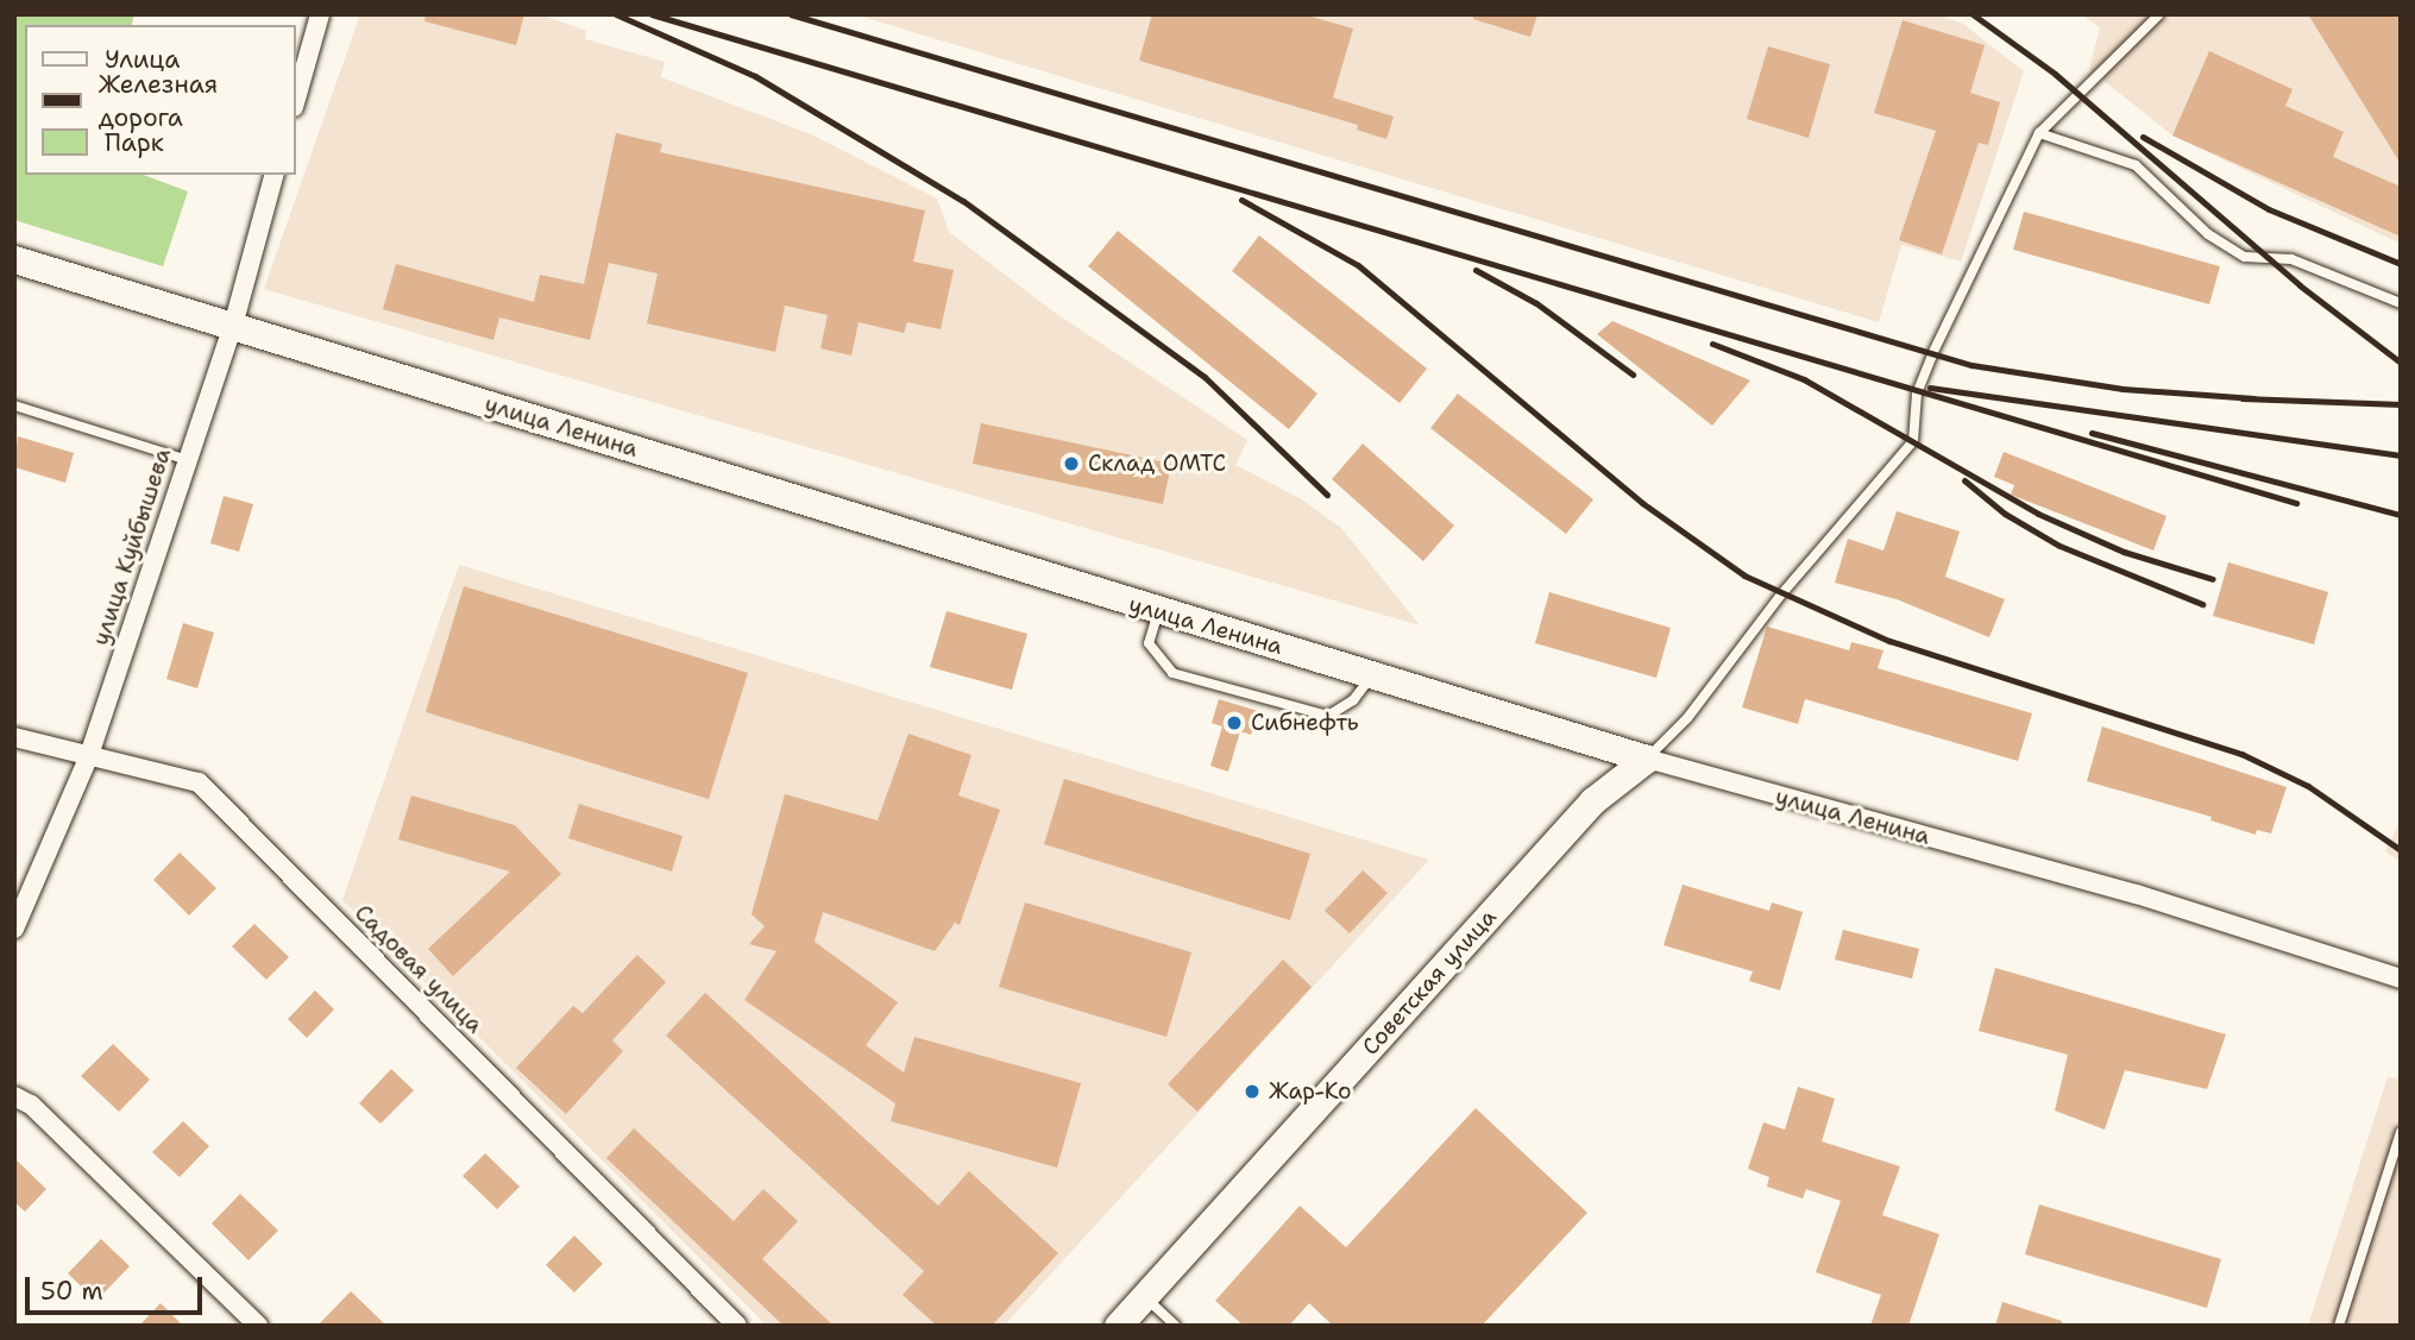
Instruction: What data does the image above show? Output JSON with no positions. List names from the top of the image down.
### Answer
{
  "streets": {
    "street": [
      "улица Ленина",
      "улица Куйбышева",
      "Садовая улица",
      "Советская улица"
    ]
  },
  "crossings": [
    ["улица Ленина", "улица Куйбышева"],
    ["улица Ленина", "Советская улица"],
    ["улица Куйбышева", "Садовая улица"]
  ],
  "places": ["Склад ОМТС", "Сибнефть", "Жар-Ко"],
  "legend": ["Улица", "Железная дорога", "Парк"],
  "scale_bar": "50 m"
}
